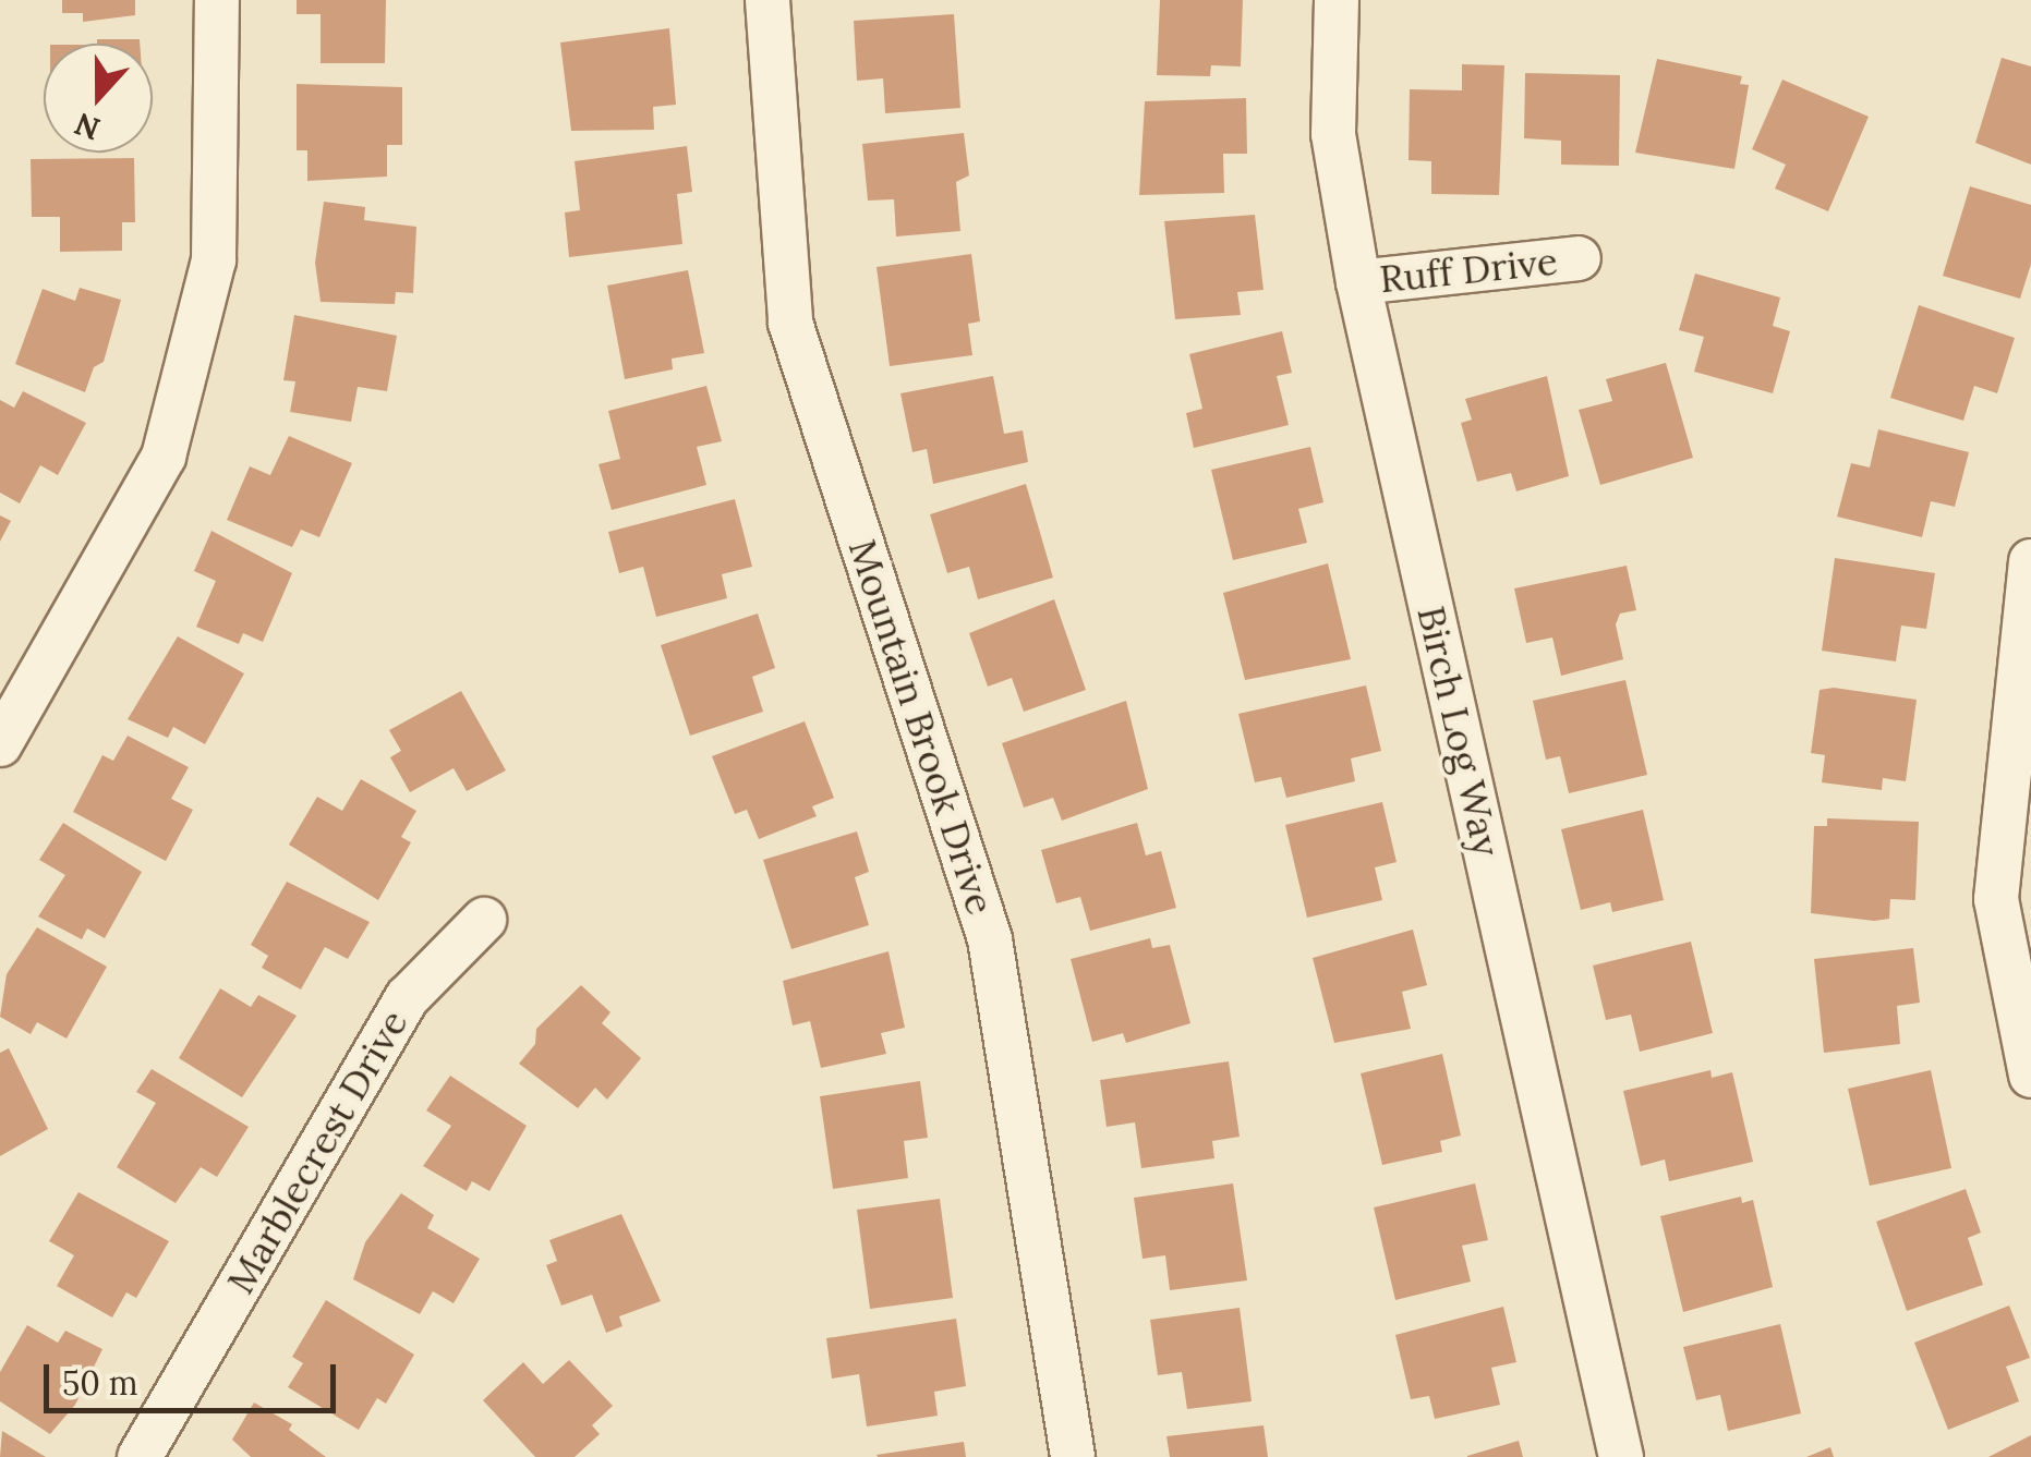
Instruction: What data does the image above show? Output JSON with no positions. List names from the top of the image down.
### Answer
{
  "streets": {
    "street": [
      "Ruff Drive",
      "Mountain Brook Drive",
      "Birch Log Way",
      "Marblecrest Drive"
    ]
  },
  "crossings": [
    ["Ruff Drive", "Birch Log Way"]
  ],
  "scale_bar": "50 m",
  "north": "bottom"
}
